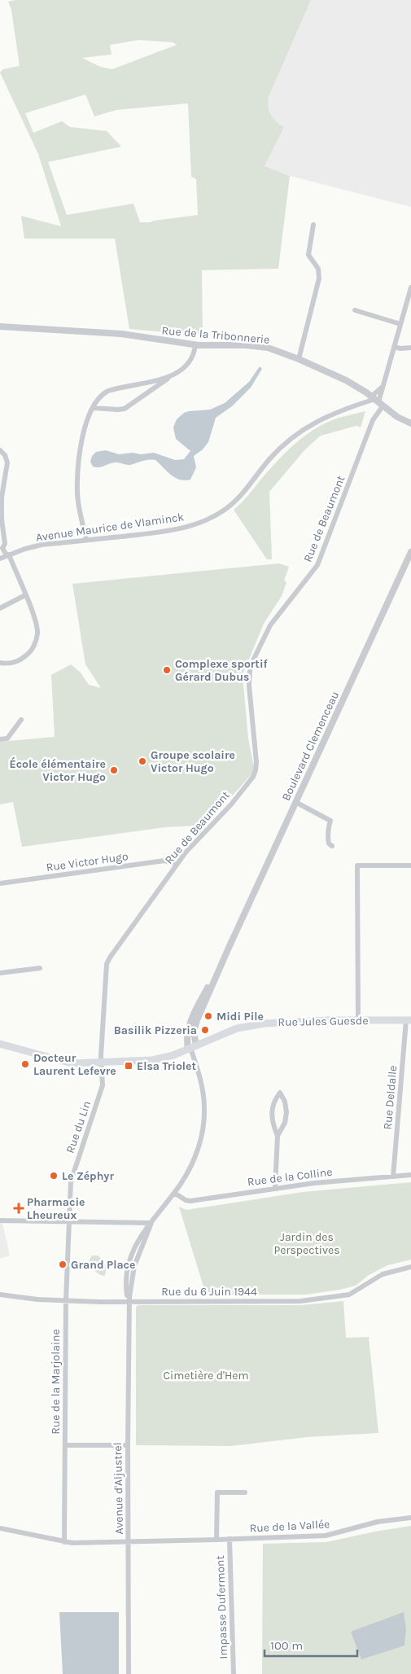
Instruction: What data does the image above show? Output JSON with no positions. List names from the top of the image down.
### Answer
{
  "streets": {
    "main road": ["Rue Jules Guesde"],
    "street": [
      "Rue de la Tribonnerie",
      "Rue de Beaumont",
      "Avenue Maurice de Vlaminck",
      "Boulevard Clemenceau",
      "Rue Victor Hugo",
      "Rue Deldalle",
      "Rue du Lin",
      "Rue de la Colline",
      "Rue du 6 Juin 1944",
      "Rue de la Marjolaine",
      "Avenue d'Aljustrel",
      "Rue de la Vallée",
      "Impasse Dufermont"
    ]
  },
  "crossings": [
    ["Rue de la Tribonnerie", "Rue de Beaumont"],
    ["Rue de la Tribonnerie", "Avenue Maurice de Vlaminck"],
    ["Rue de Beaumont", "Avenue Maurice de Vlaminck"],
    ["Rue de Beaumont", "Rue Victor Hugo"],
    ["Rue de Beaumont", "Rue Jules Guesde"],
    ["Rue de Beaumont", "Rue du Lin"],
    ["Boulevard Clemenceau", "Rue Jules Guesde"],
    ["Boulevard Clemenceau", "Avenue d'Aljustrel"],
    ["Rue Jules Guesde", "Rue Deldalle"],
    ["Rue Jules Guesde", "Rue du Lin"],
    ["Rue Jules Guesde", "Avenue d'Aljustrel"],
    ["Rue Deldalle", "Rue de la Colline"],
    ["Rue du Lin", "Rue de la Marjolaine"],
    ["Rue de la Colline", "Avenue d'Aljustrel"],
    ["Rue du 6 Juin 1944", "Rue de la Marjolaine"],
    ["Rue du 6 Juin 1944", "Avenue d'Aljustrel"],
    ["Rue de la Marjolaine", "Rue de la Vallée"],
    ["Avenue d'Aljustrel", "Rue de la Vallée"],
    ["Rue de la Vallée", "Impasse Dufermont"]
  ],
  "parks": ["Jardin des Perspectives", "Cimetière d'Hem"],
  "places": {
    "other": [
      "Complexe sportif Gérard Dubus",
      "Groupe scolaire Victor Hugo",
      "École élémentaire Victor Hugo",
      "Midi Pile",
      "Basilik Pizzeria",
      "Docteur Laurent Lefevre",
      "Le Zéphyr",
      "Grand Place"
    ],
    "transit": ["Elsa Triolet"],
    "health": ["Pharmacie Lheureux"]
  },
  "scale_bar": "100 m"
}
